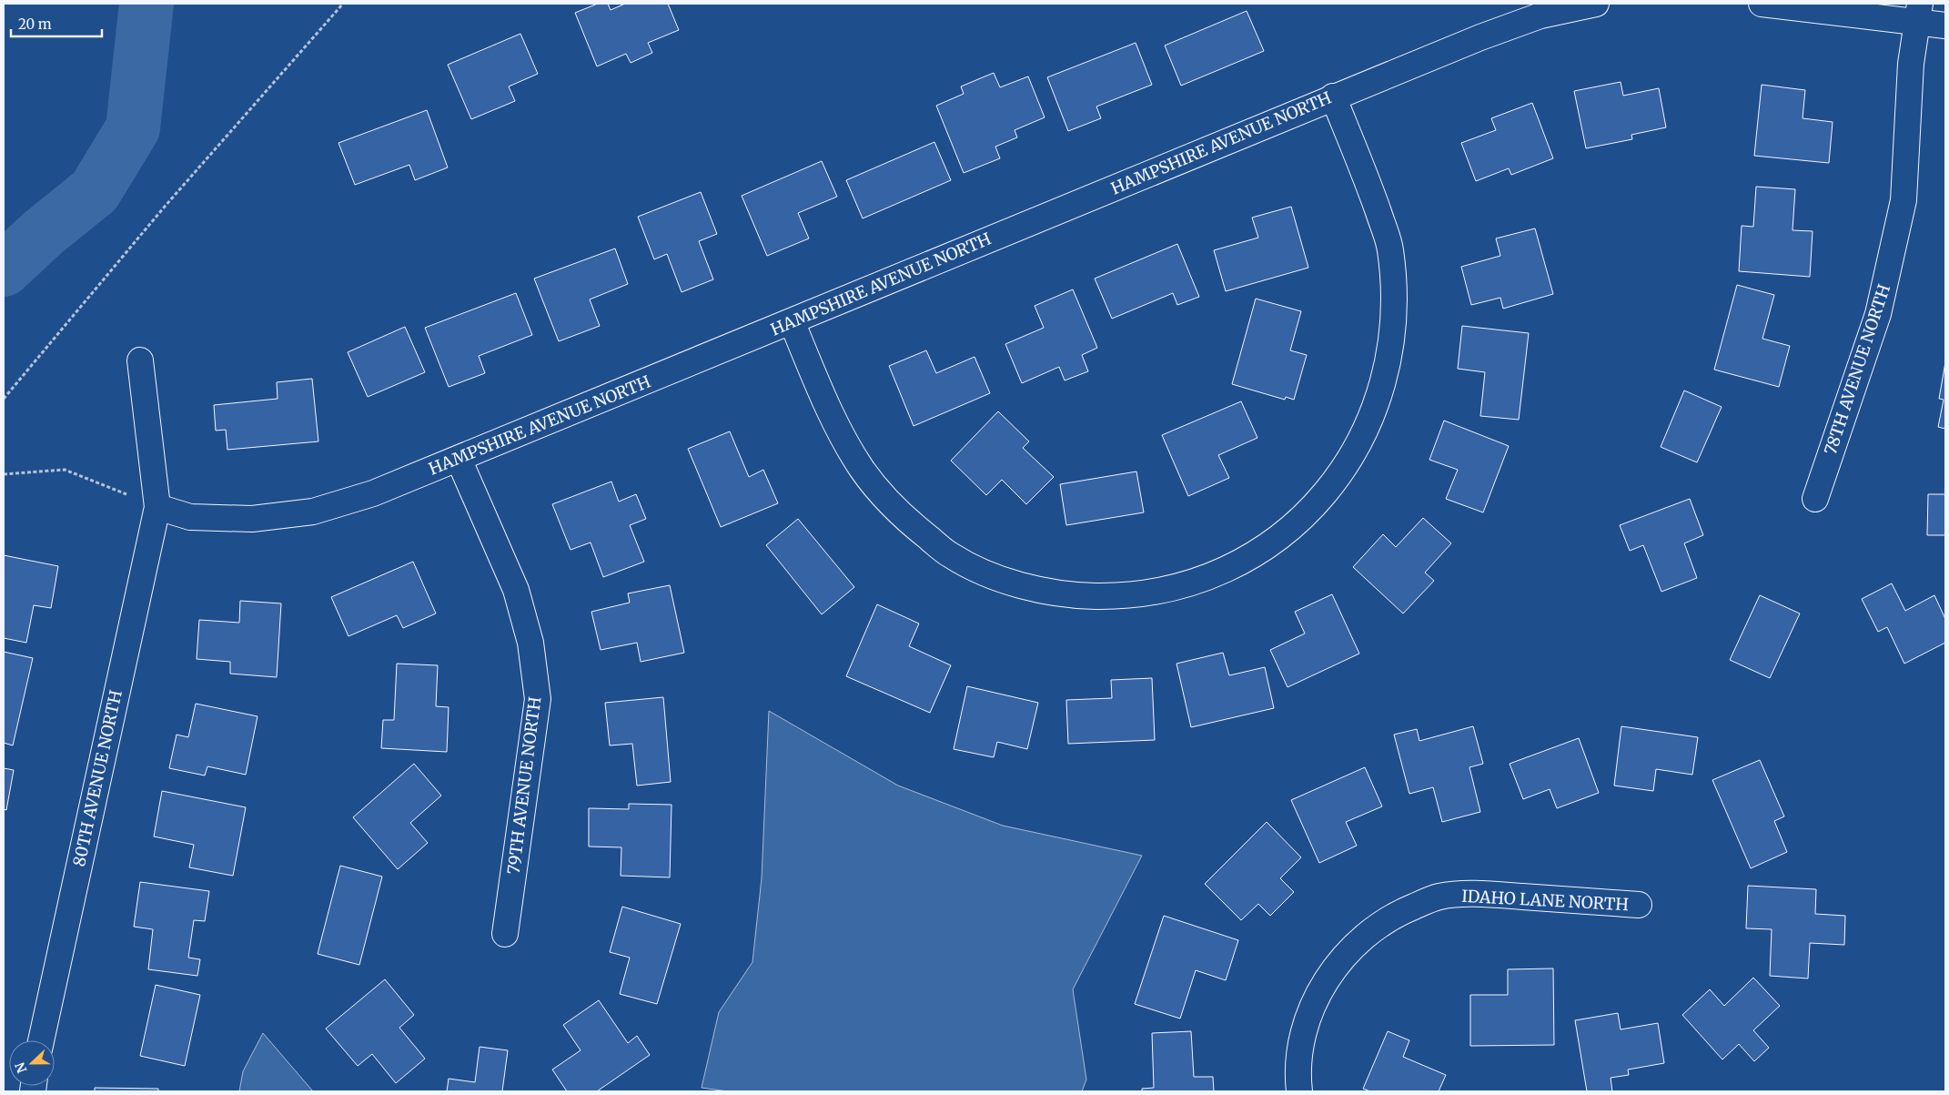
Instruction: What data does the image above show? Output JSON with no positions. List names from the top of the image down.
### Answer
{
  "streets": {
    "street": [
      "HAMPSHIRE AVENUE NORTH",
      "78TH AVENUE NORTH",
      "80TH AVENUE NORTH",
      "79TH AVENUE NORTH",
      "IDAHO LANE NORTH"
    ]
  },
  "crossings": [
    ["HAMPSHIRE AVENUE NORTH", "80TH AVENUE NORTH"],
    ["HAMPSHIRE AVENUE NORTH", "79TH AVENUE NORTH"]
  ],
  "scale_bar": "20 m",
  "north": "left"
}
